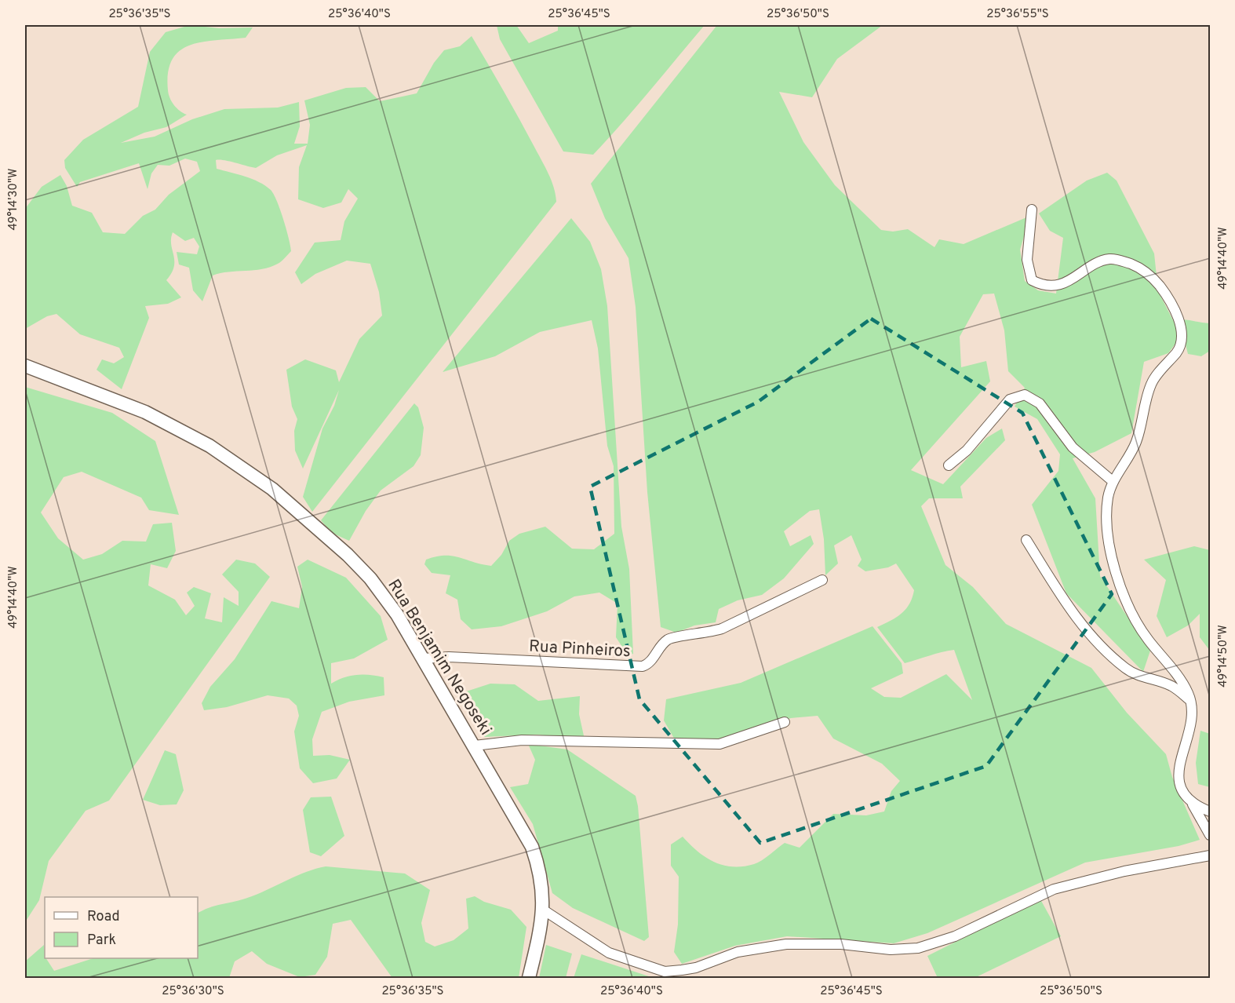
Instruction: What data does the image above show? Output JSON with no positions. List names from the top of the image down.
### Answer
{
  "streets": {
    "main road": ["Rua Benjamim Negoseki"],
    "street": ["Rua Pinheiros"]
  },
  "crossings": [
    ["Rua Pinheiros", "Rua Benjamim Negoseki"]
  ],
  "legend": ["Road", "Park"],
  "coordinates": [
    "25°36'35\"S",
    "25°36'40\"S",
    "25°36'45\"S",
    "25°36'50\"S",
    "25°36'55\"S",
    "49°14'30\"W",
    "49°14'40\"W",
    "49°14'50\"W",
    "25°36'30\"S"
  ]
}
